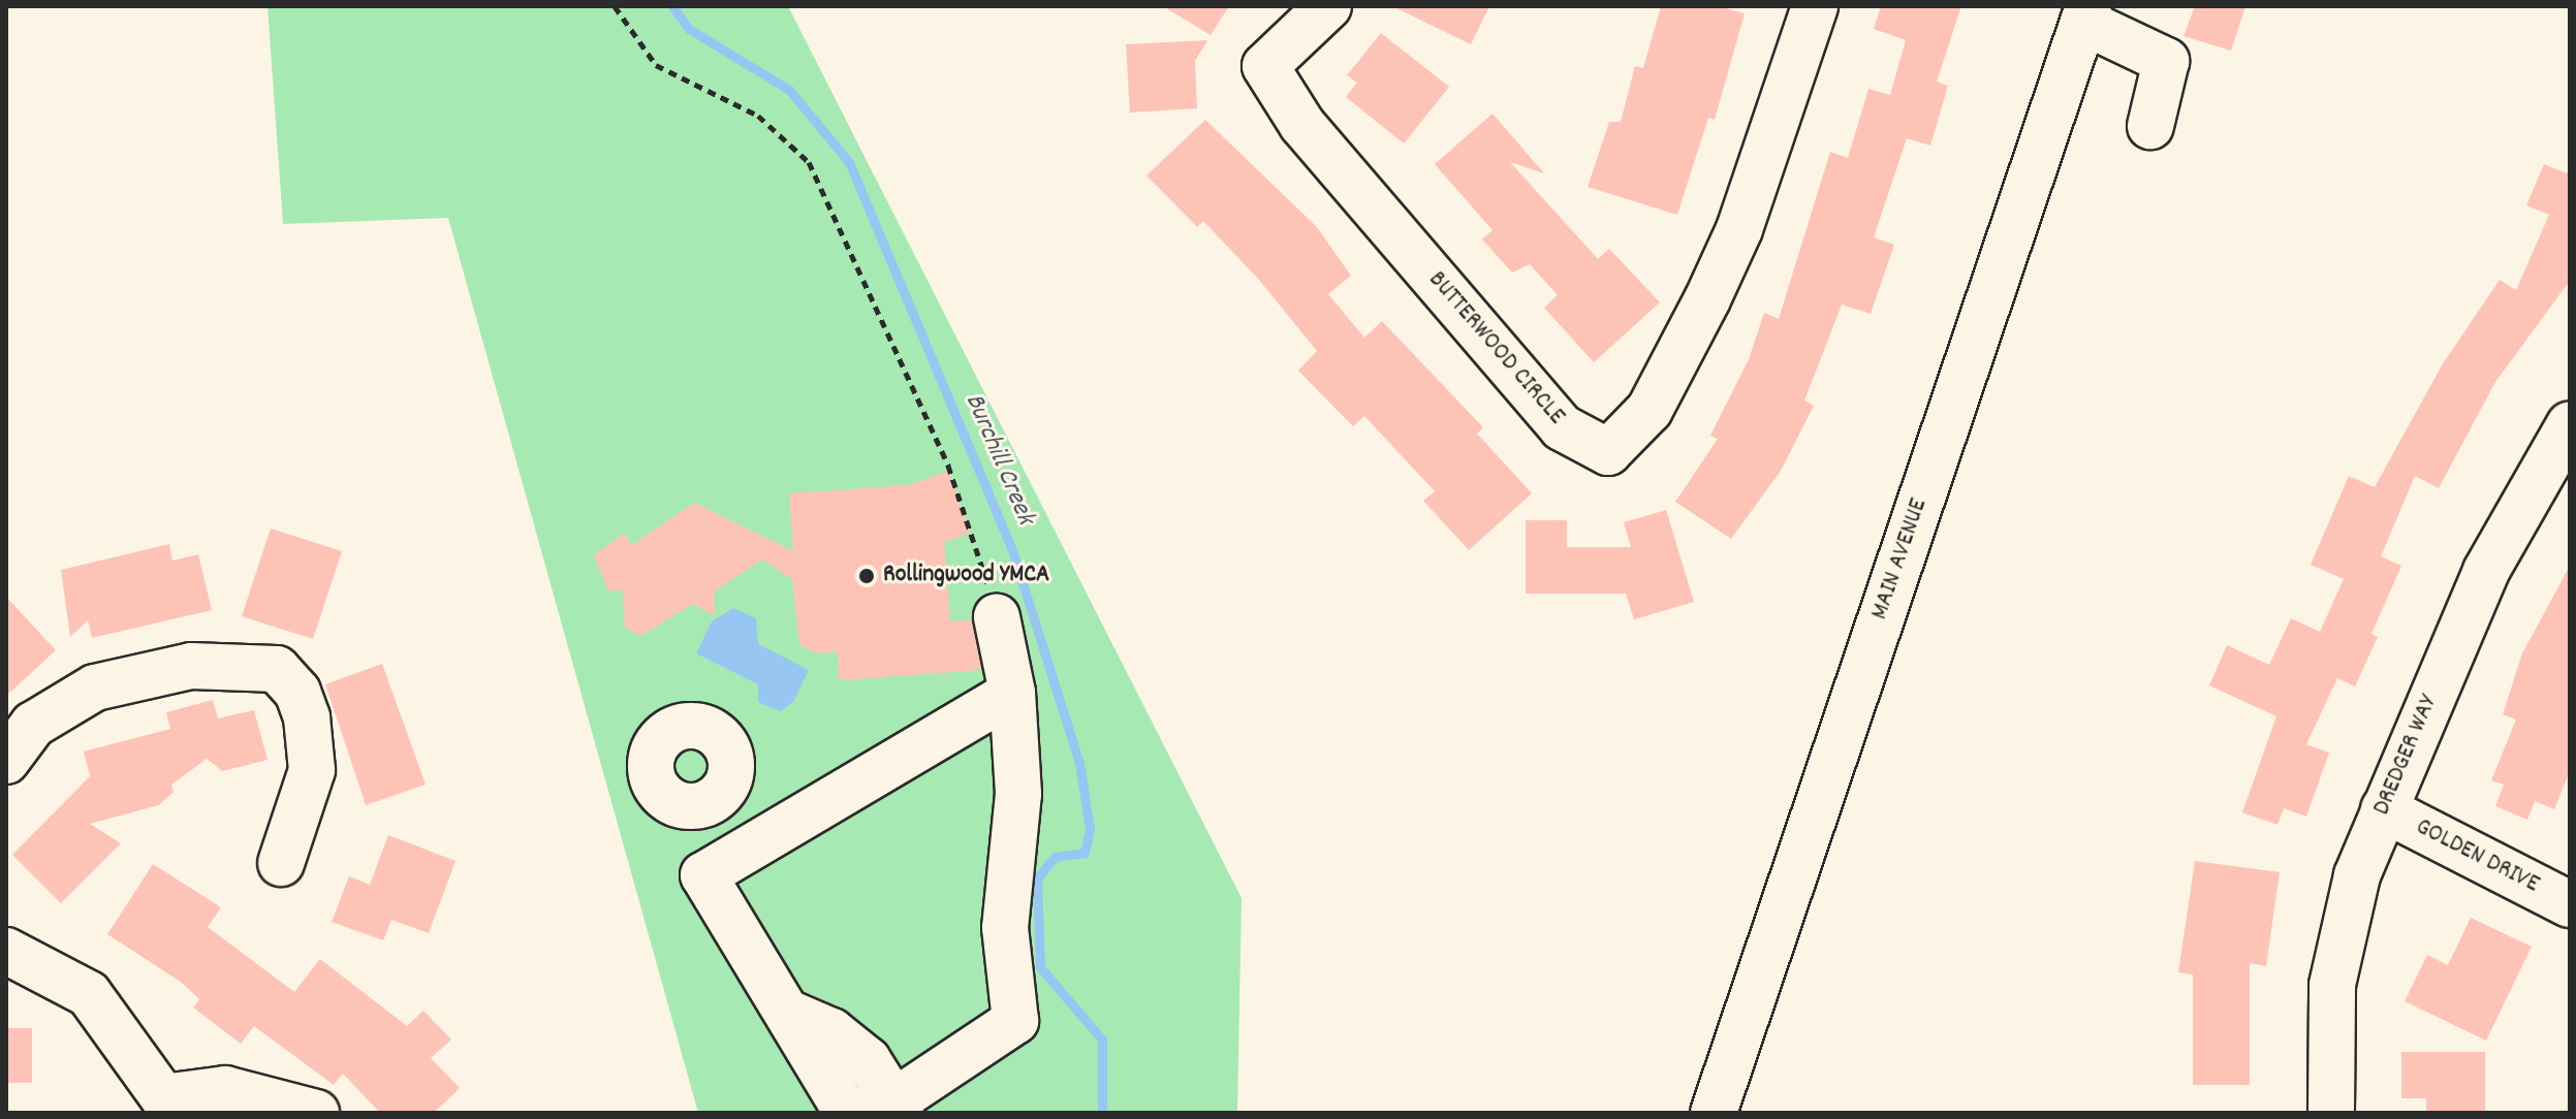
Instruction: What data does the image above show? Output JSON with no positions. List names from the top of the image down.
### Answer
{
  "streets": {
    "street": [
      "BUTTERWOOD CIRCLE",
      "MAIN AVENUE",
      "DREDGER WAY",
      "GOLDEN DRIVE"
    ]
  },
  "crossings": [
    ["DREDGER WAY", "GOLDEN DRIVE"]
  ],
  "water": ["Burchill Creek"],
  "places": ["Rollingwood YMCA"]
}
